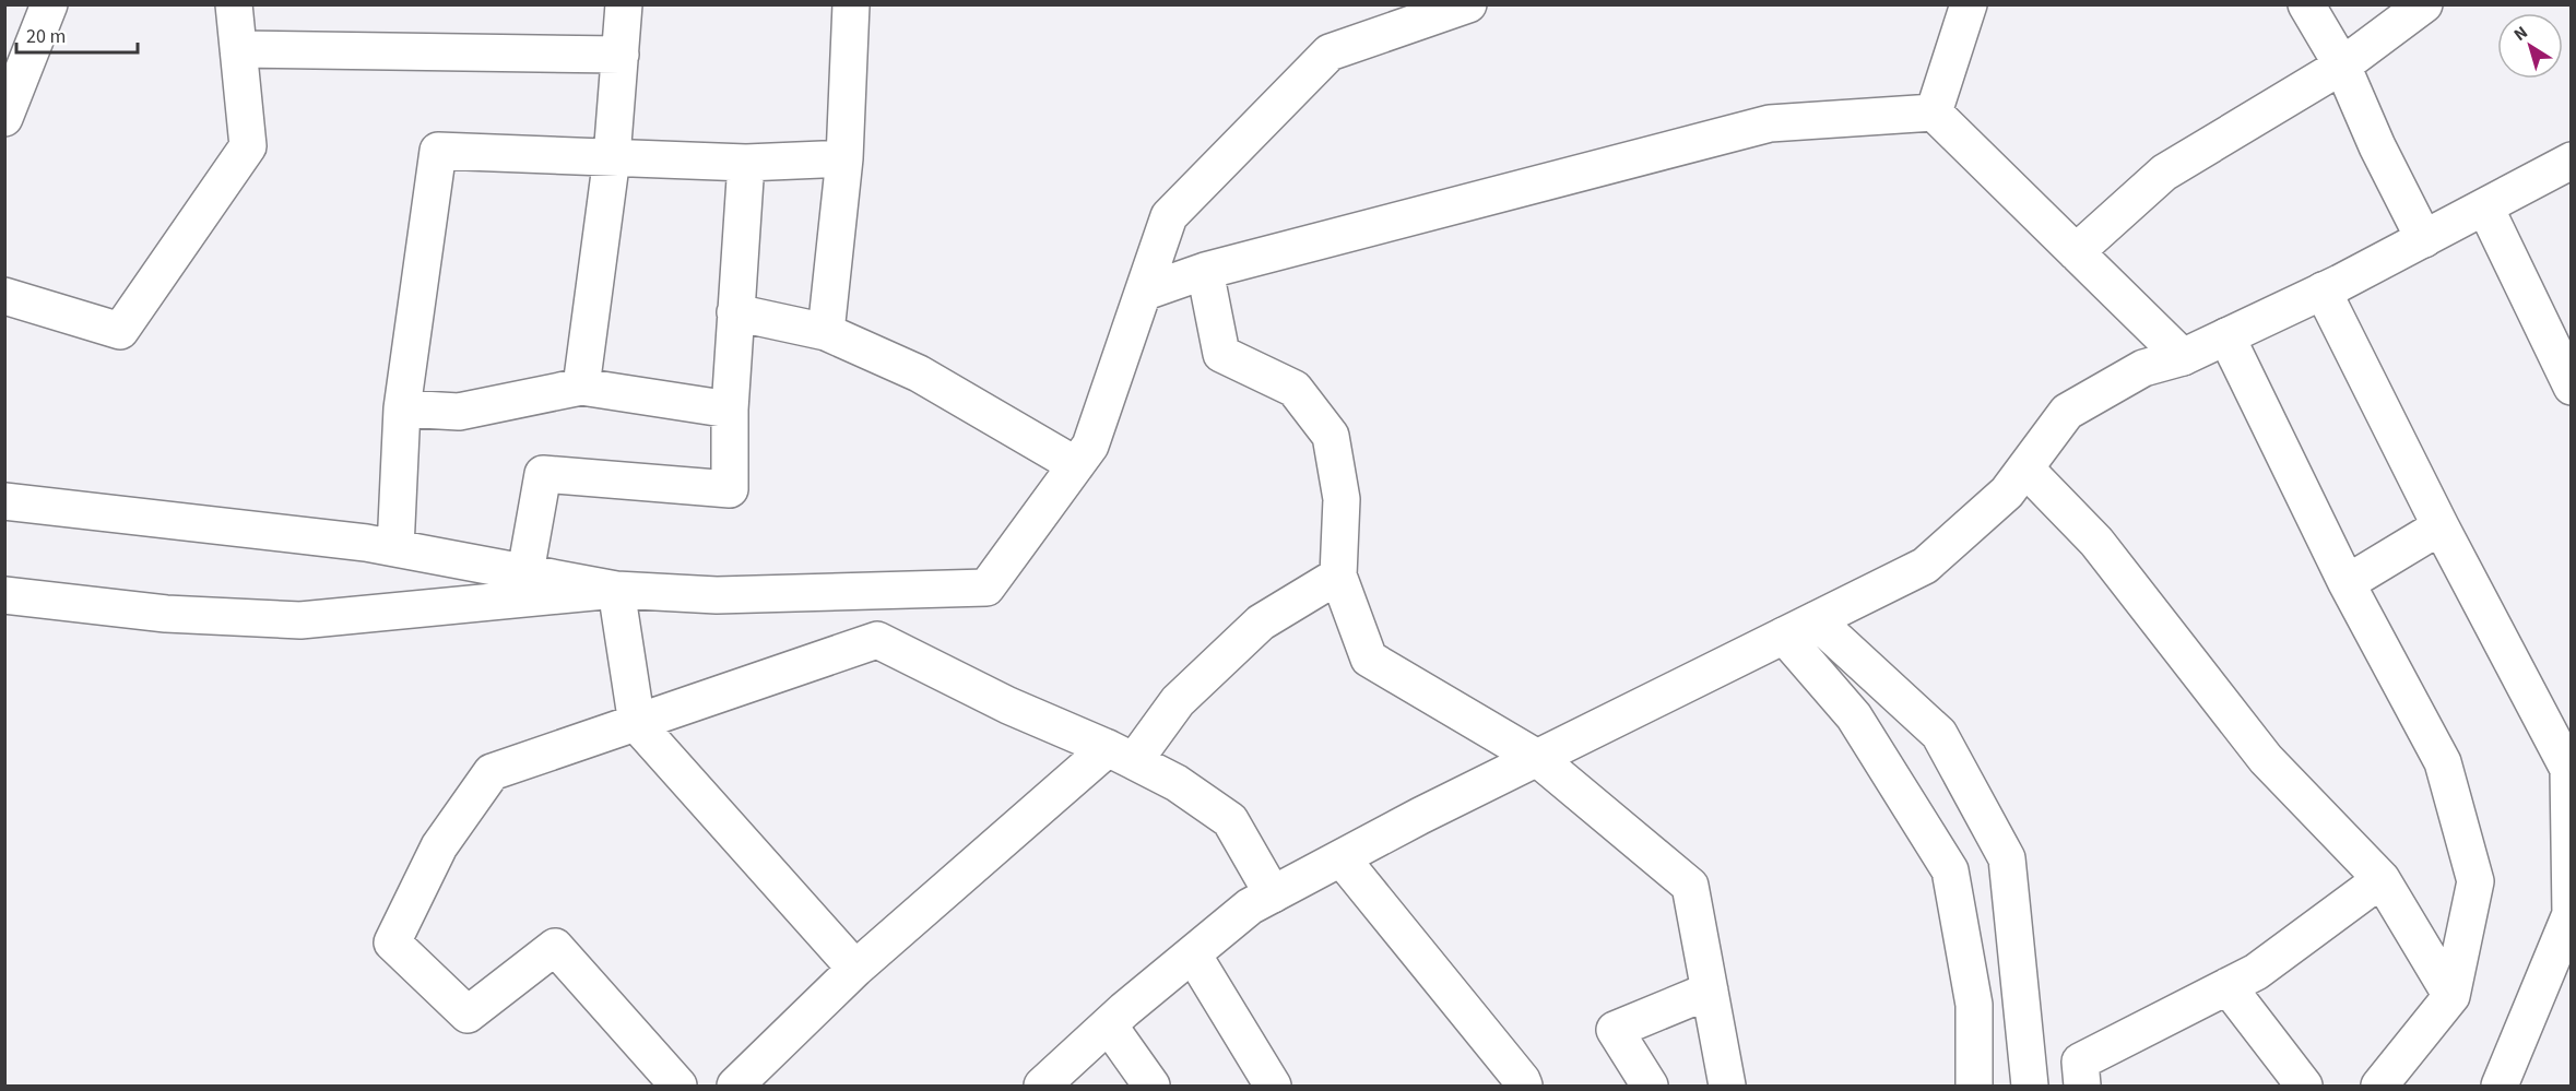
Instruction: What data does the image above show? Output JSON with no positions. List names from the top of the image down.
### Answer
{
  "scale_bar": "20 m",
  "north": "top left"
}
